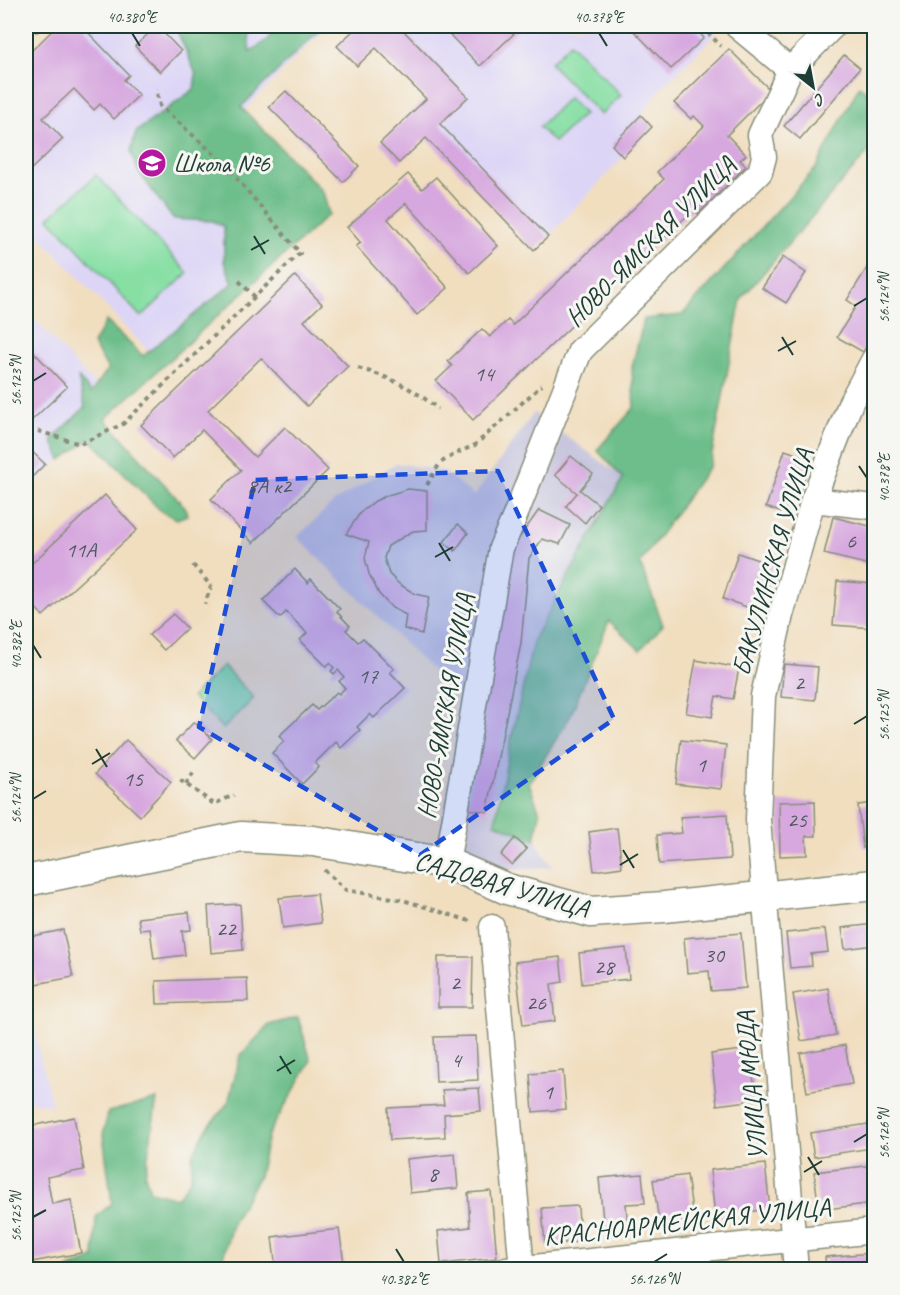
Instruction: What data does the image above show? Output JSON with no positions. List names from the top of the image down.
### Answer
{
  "streets": {
    "street": [
      "НОВО-ЯМСКАЯ УЛИЦА",
      "БАКУЛИНСКАЯ УЛИЦА",
      "САДОВАЯ УЛИЦА",
      "УЛИЦА МЮДА",
      "КРАСНОАРМЕЙСКАЯ УЛИЦА"
    ]
  },
  "crossings": [
    ["НОВО-ЯМСКАЯ УЛИЦА", "САДОВАЯ УЛИЦА"],
    ["БАКУЛИНСКАЯ УЛИЦА", "САДОВАЯ УЛИЦА"],
    ["БАКУЛИНСКАЯ УЛИЦА", "УЛИЦА МЮДА"],
    ["САДОВАЯ УЛИЦА", "УЛИЦА МЮДА"],
    ["УЛИЦА МЮДА", "КРАСНОАРМЕЙСКАЯ УЛИЦА"]
  ],
  "places": {
    "school or university": ["Школа №6"]
  },
  "house_numbers": [
    "14",
    "8А к2",
    "6",
    "11А",
    "17",
    "2",
    "1",
    "15",
    "25",
    "22",
    "30",
    "28",
    "2",
    "26",
    "4",
    "1",
    "8"
  ],
  "north": "bottom right",
  "coordinates": [
    "40.380°E",
    "40.378°E",
    "56.124°N",
    "56.123°N",
    "40.382°E",
    "56.125°N",
    "56.126°N"
  ]
}
